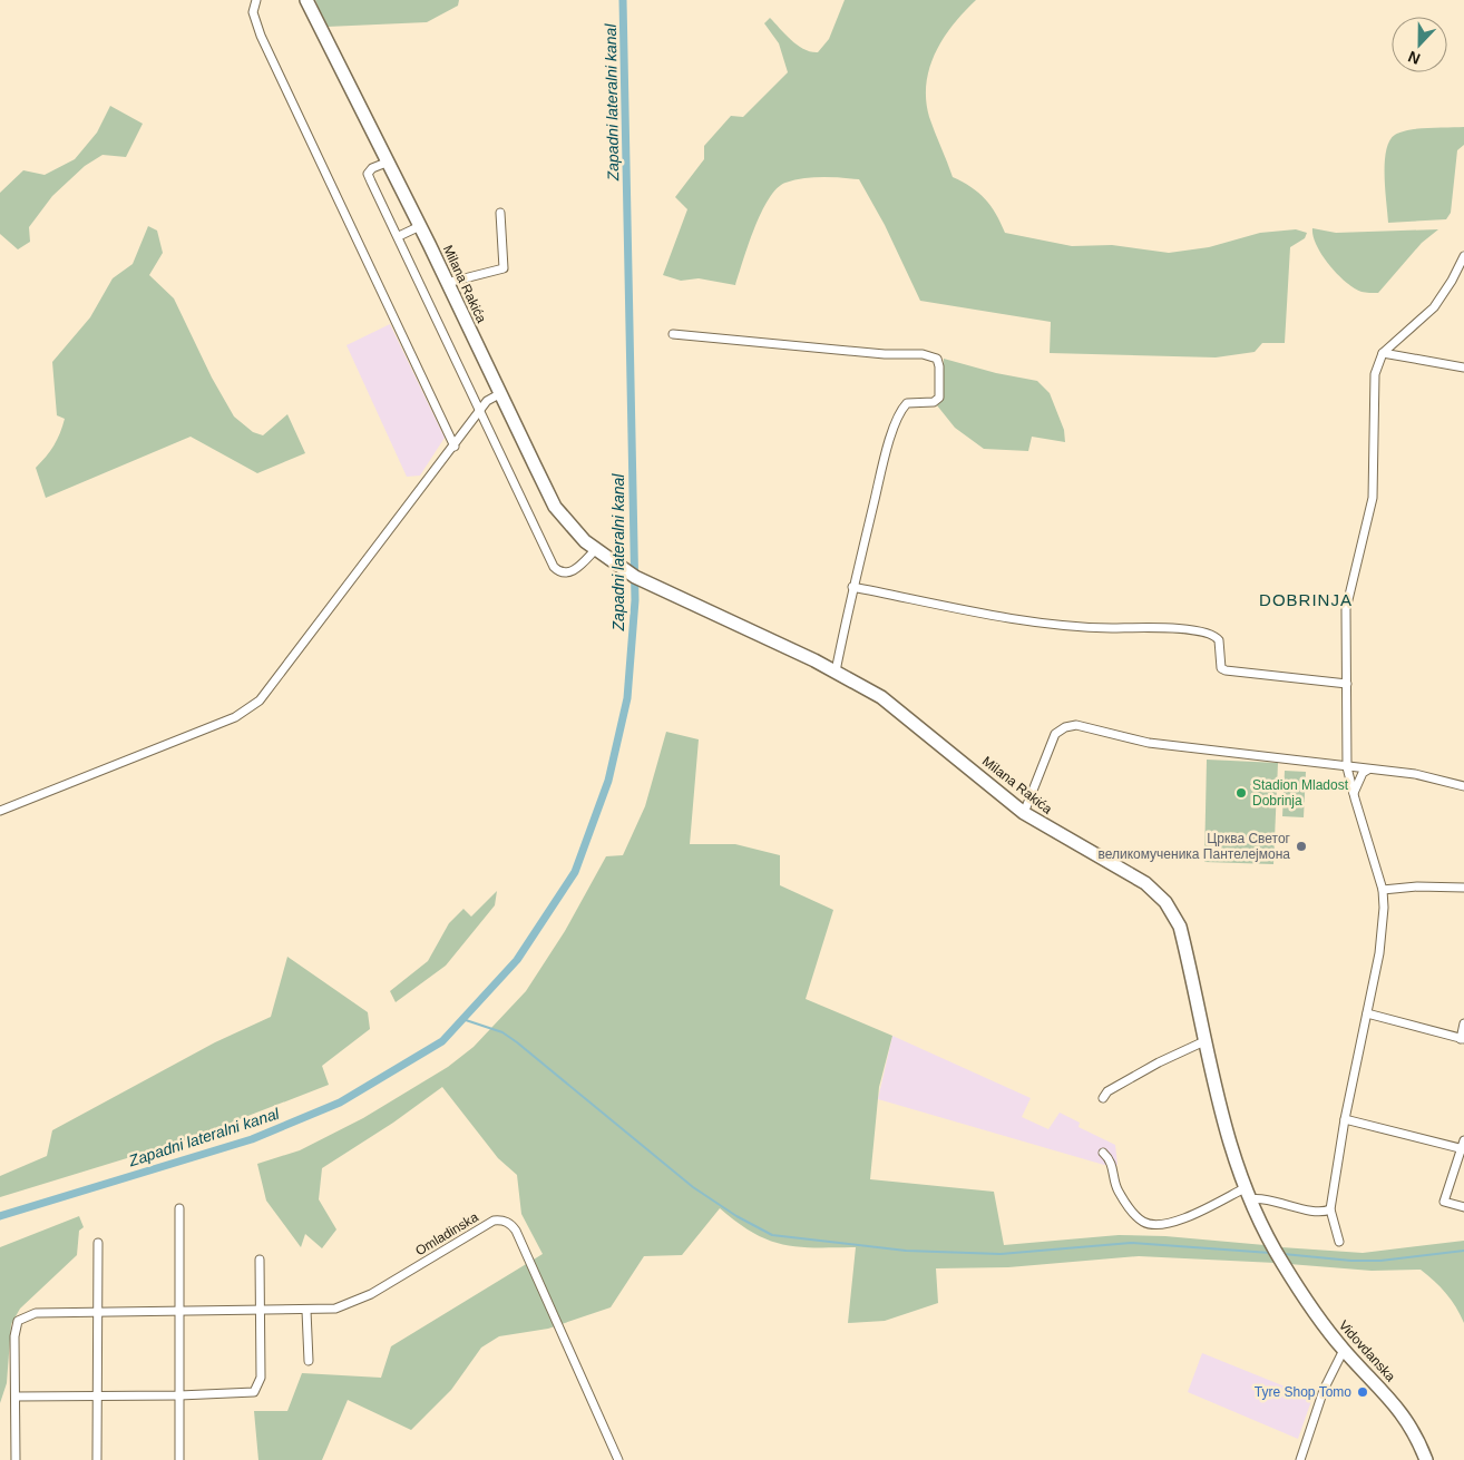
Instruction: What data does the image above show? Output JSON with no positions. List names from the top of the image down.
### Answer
{
  "streets": {
    "main road": ["Milana Rakića", "Vidovdanska"],
    "street": ["Omladinska"]
  },
  "crossings": [
    ["Milana Rakića", "Vidovdanska"]
  ],
  "districts": ["DOBRINJA"],
  "water": ["Zapadni lateralni kanal"],
  "places": ["Stadion Mladost Dobrinja", "Црква Светог великомученика Пантелејмона", "Tyre Shop Tomo"],
  "north": "bottom"
}
